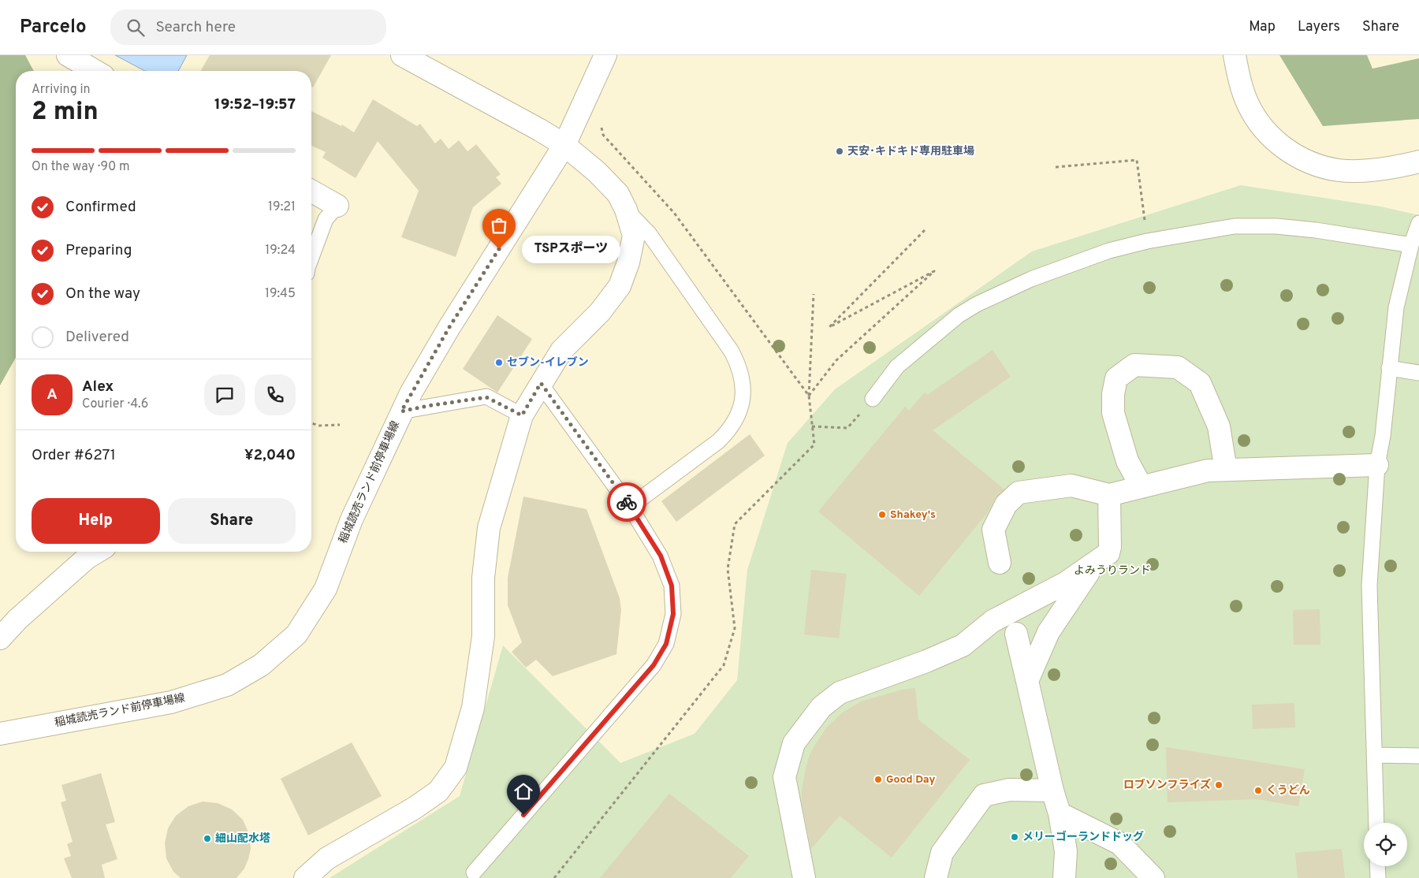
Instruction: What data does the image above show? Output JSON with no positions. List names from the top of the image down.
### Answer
{
  "streets": {
    "street": ["稲城読売ランド前停車場線"]
  },
  "parks": ["よみうりランド"],
  "places": [
    "天安･キドキド専用駐車場",
    "TSPスポーツ",
    "セブン-イレブン",
    "Shakey's",
    "Good Day",
    "ロブソンフライズ",
    "くうどん",
    "メリーゴーランドドッグ",
    "細山配水塔"
  ],
  "page": {
    "header": "Parcelo",
    "search": "Search here",
    "nav": ["Map", "Layers", "Share"],
    "heading": ["2 min", "Arriving in", "19:52–19:57"],
    "panel": [
      "Alex",
      "Courier · 4.6",
      "Order #6271",
      "¥2,040"
    ],
    "bar": "On the way · 90 m",
    "list": [
      ["Confirmed", "19:21"],
      ["Preparing", "19:24"],
      ["On the way", "19:45"],
      "Delivered"
    ],
    "bubble": "TSPスポーツ",
    "round": "A",
    "buttons": ["Help", "Share"]
  }
}
